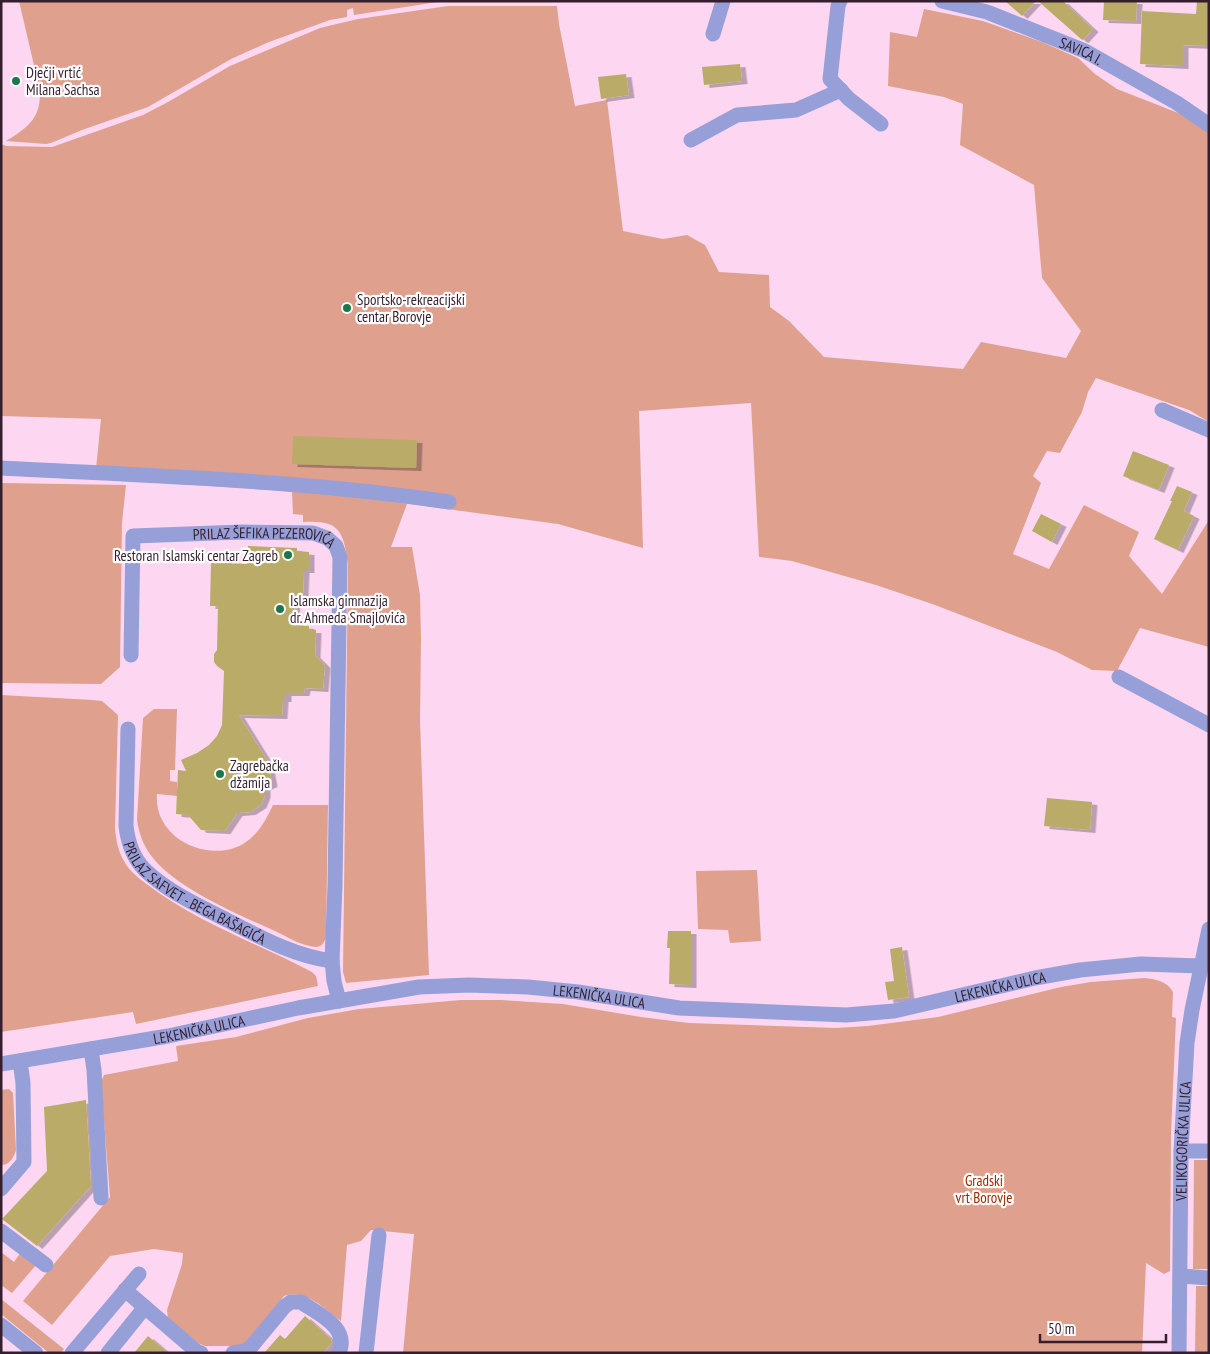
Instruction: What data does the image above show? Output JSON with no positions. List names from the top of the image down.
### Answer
{
  "streets": {
    "street": [
      "SAVICA I.",
      "PRILAZ ŠEFIKA PEZEROVIĆA",
      "PRILAZ SAFVET - BEGA BAŠAGIĆA",
      "LEKENIČKA ULICA",
      "VELIKOGORIČKA ULICA"
    ]
  },
  "crossings": [
    ["PRILAZ ŠEFIKA PEZEROVIĆA", "PRILAZ SAFVET - BEGA BAŠAGIĆA"],
    ["LEKENIČKA ULICA", "VELIKOGORIČKA ULICA"]
  ],
  "parks": ["Gradski vrt Borovje"],
  "places": [
    "Dječji vrtić Milana Sachsa",
    "Sportsko-rekreacijski centar Borovje",
    "Restoran Islamski centar Zagreb",
    "Islamska gimnazija dr. Ahmeda Smajlovića",
    "Zagrebačka džamija"
  ],
  "scale_bar": "50 m"
}
